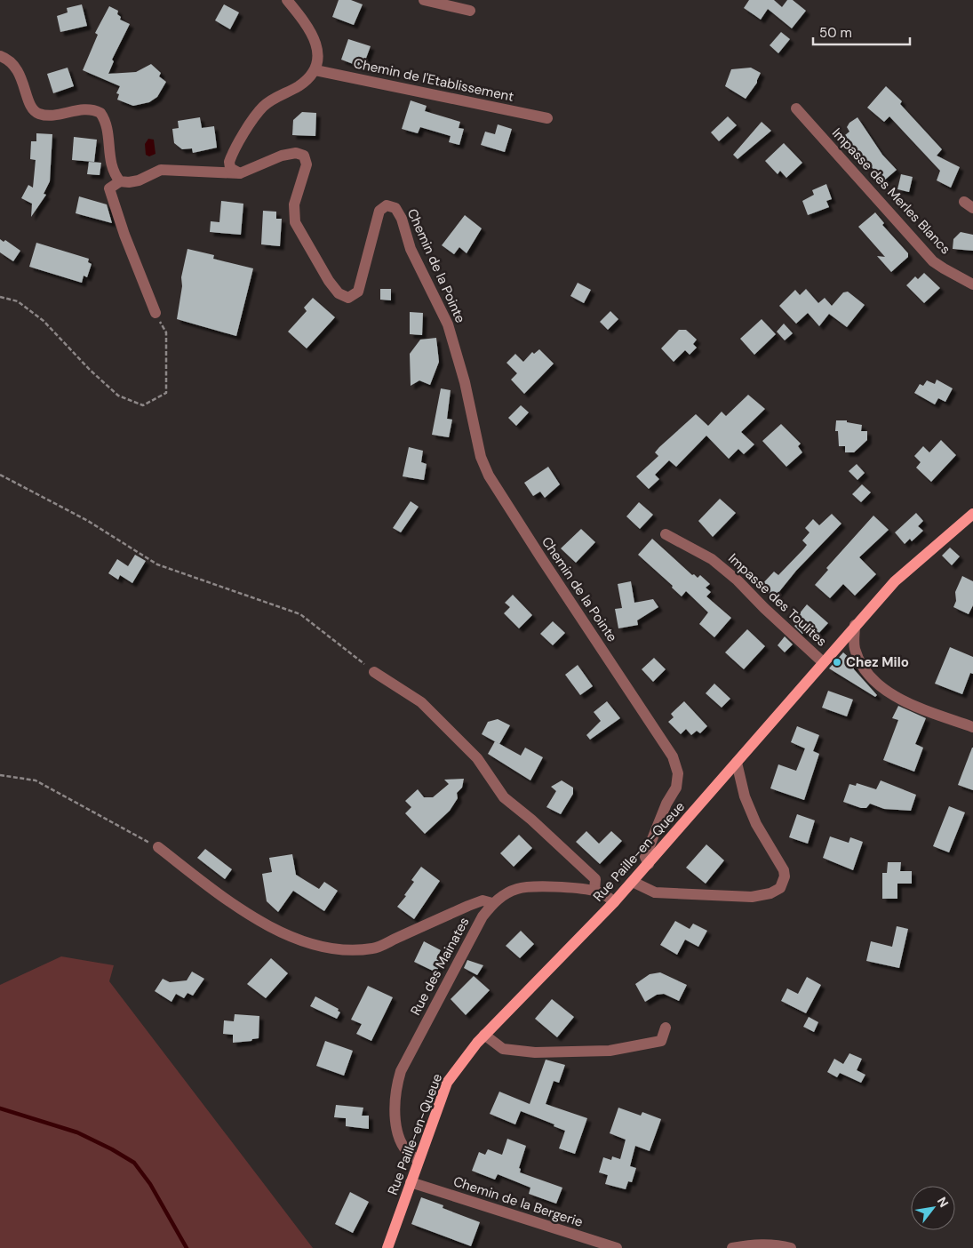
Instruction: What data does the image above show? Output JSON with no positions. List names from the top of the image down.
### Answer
{
  "streets": {
    "main road": ["Rue Paille-en-Queue"],
    "street": [
      "Chemin de l'Etablissement",
      "Impasse des Merles Blancs",
      "Chemin de la Pointe",
      "Impasse des Toulites",
      "Rue des Mainates",
      "Chemin de la Bergerie"
    ]
  },
  "crossings": [
    ["Chemin de la Pointe", "Rue Paille-en-Queue"],
    ["Impasse des Toulites", "Rue Paille-en-Queue"],
    ["Rue Paille-en-Queue", "Rue des Mainates"],
    ["Rue Paille-en-Queue", "Chemin de la Bergerie"]
  ],
  "places": ["Chez Milo"],
  "scale_bar": "50 m",
  "north": "top right"
}
